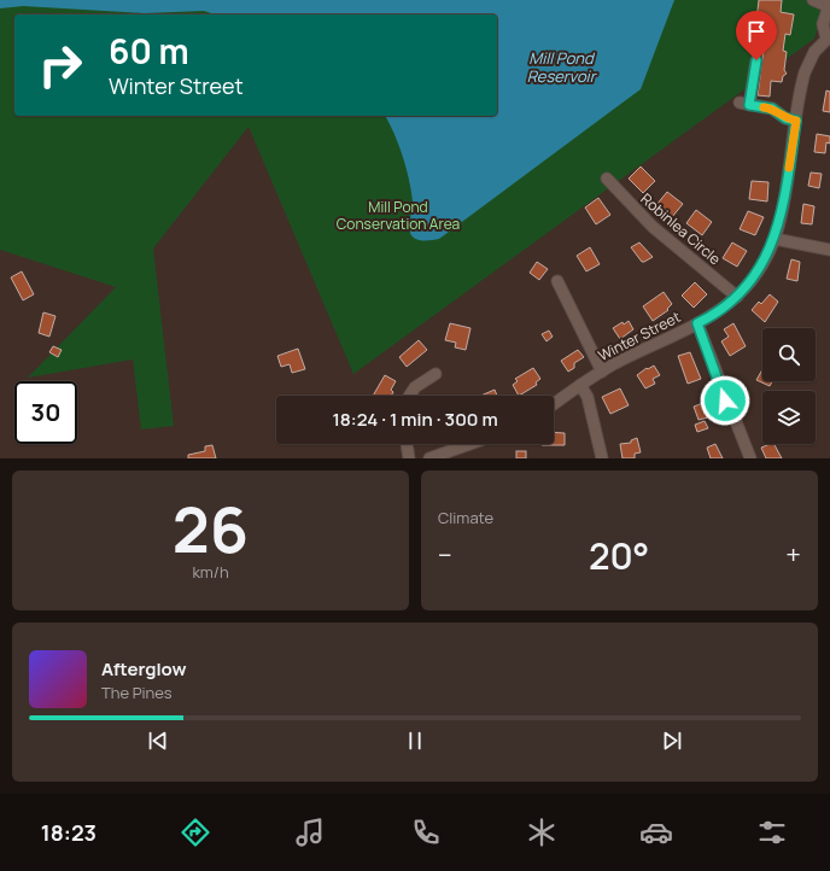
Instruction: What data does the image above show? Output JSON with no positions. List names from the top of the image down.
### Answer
{
  "streets": {
    "street": ["Robinlea Circle", "Winter Street"]
  },
  "crossings": [
    ["Robinlea Circle", "Winter Street"]
  ],
  "water": ["Mill Pond Reservoir"],
  "parks": ["Mill Pond Conservation Area"],
  "page": {
    "turn": ["60 m", "Winter Street"],
    "limit": "30",
    "trip": "18:24 · 1 min · 300 m",
    "tile": [
      ["26", "km/h"],
      "Climate"
    ],
    "heat": ["−", "20°", "+"],
    "song": ["Afterglow", "The Pines"],
    "tabs": "18:23"
  }
}
